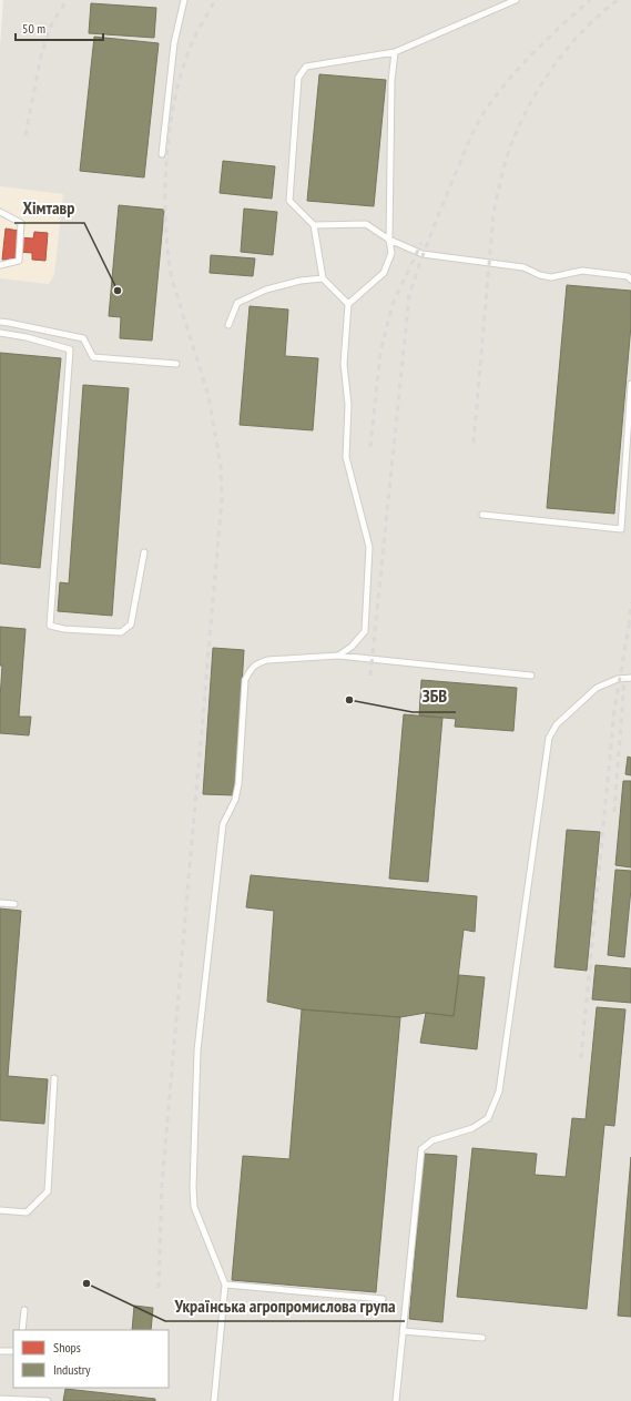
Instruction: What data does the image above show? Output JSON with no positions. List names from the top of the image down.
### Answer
{
  "places": ["Хімтавр", "ЗБВ", "Українська агропромислова група"],
  "legend": ["Shops", "Industry"],
  "scale_bar": "50 m"
}
